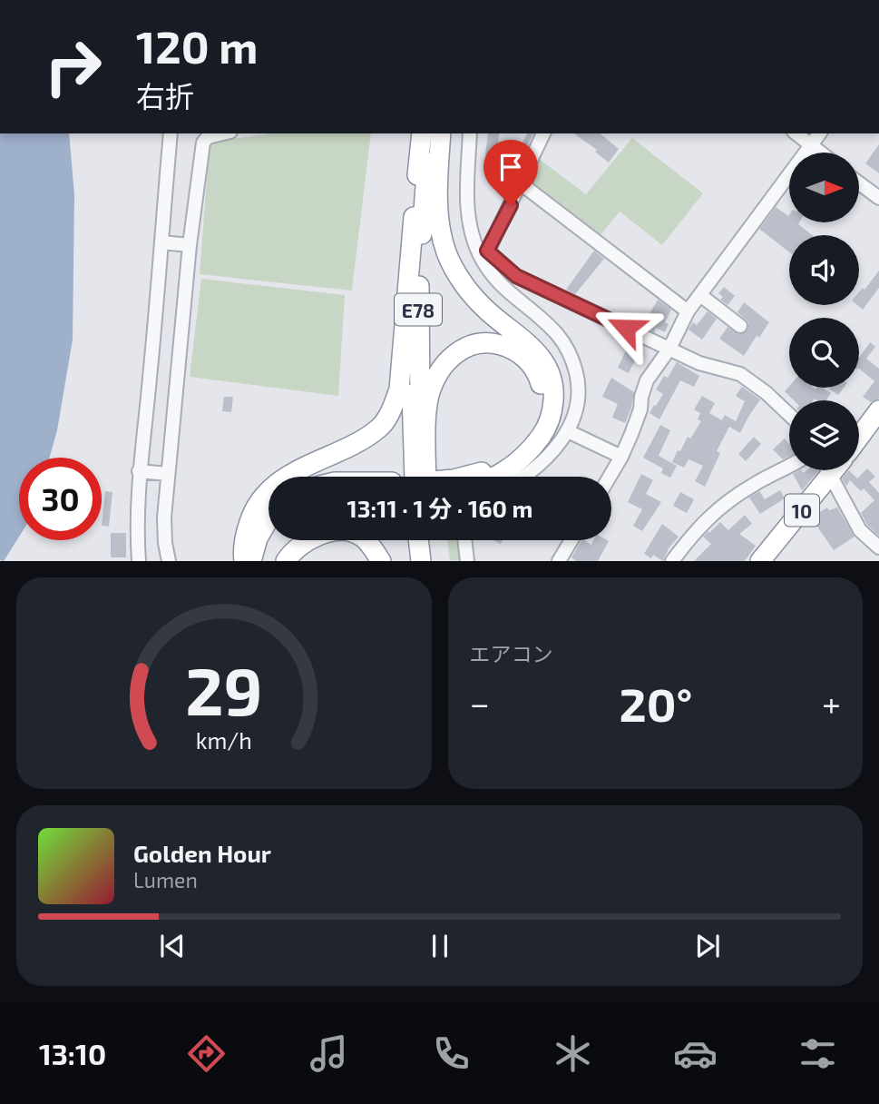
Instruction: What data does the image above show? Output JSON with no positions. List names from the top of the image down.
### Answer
{
  "streets": {
    "highway": ["E78", "10"]
  },
  "north": "right",
  "page": {
    "turn": ["120 m", "右折"],
    "limit": "30",
    "trip": "13:11 · 1 分 · 160 m",
    "tile": "エアコン",
    "heat": ["−", "20°", "+"],
    "song": ["Golden Hour", "Lumen"],
    "tabs": "13:10",
    "gauge": ["29", "km/h"]
  }
}
